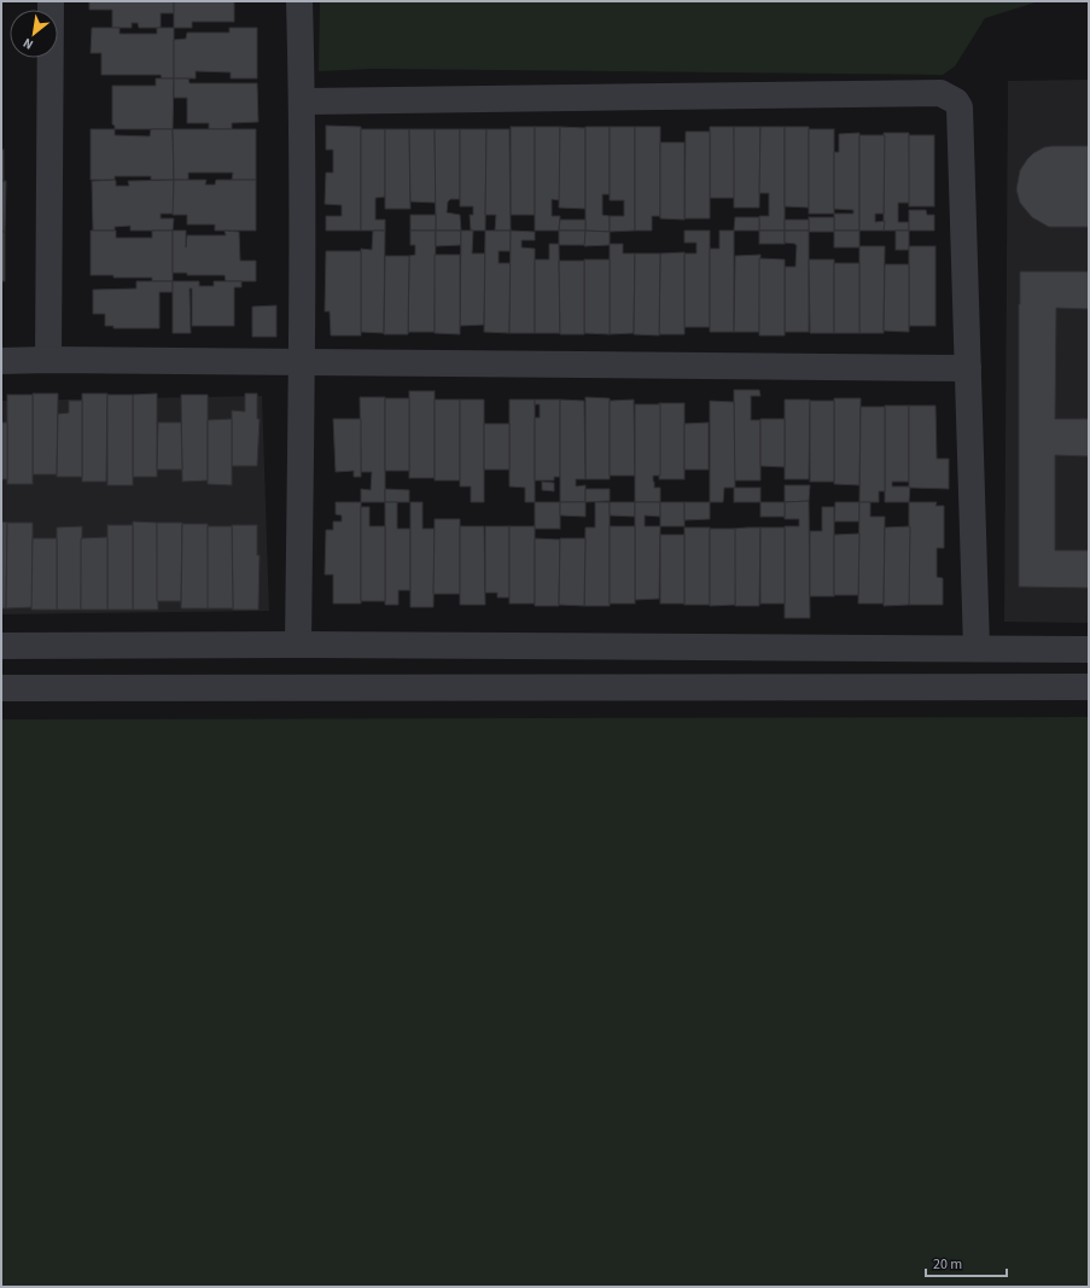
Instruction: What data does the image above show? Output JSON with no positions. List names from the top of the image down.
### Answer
{
  "scale_bar": "20 m",
  "north": "bottom left"
}
